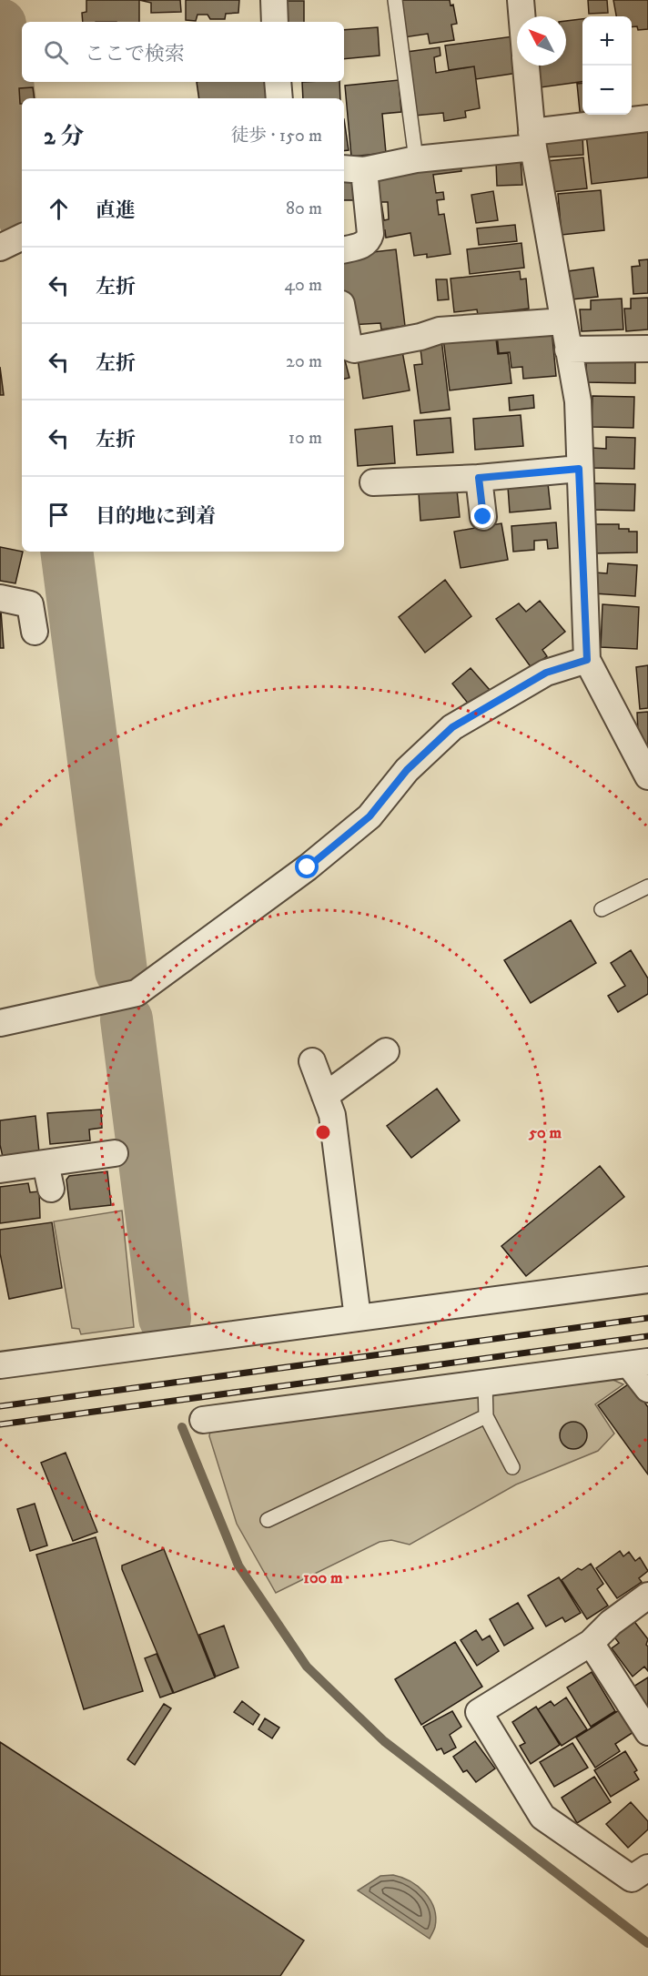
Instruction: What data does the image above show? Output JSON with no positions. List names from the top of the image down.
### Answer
{
  "north": "top left",
  "page": {
    "map_buttons": ["+", "−"],
    "search": "ここで検索",
    "heading": ["2 分", "徒歩 · 150 m"],
    "list": [
      ["直進", "80 m"],
      ["左折", "40 m"],
      ["左折", "20 m"],
      ["左折", "10 m"],
      "目的地に到着"
    ]
  },
  "rings": ["50 m", "100 m"]
}
